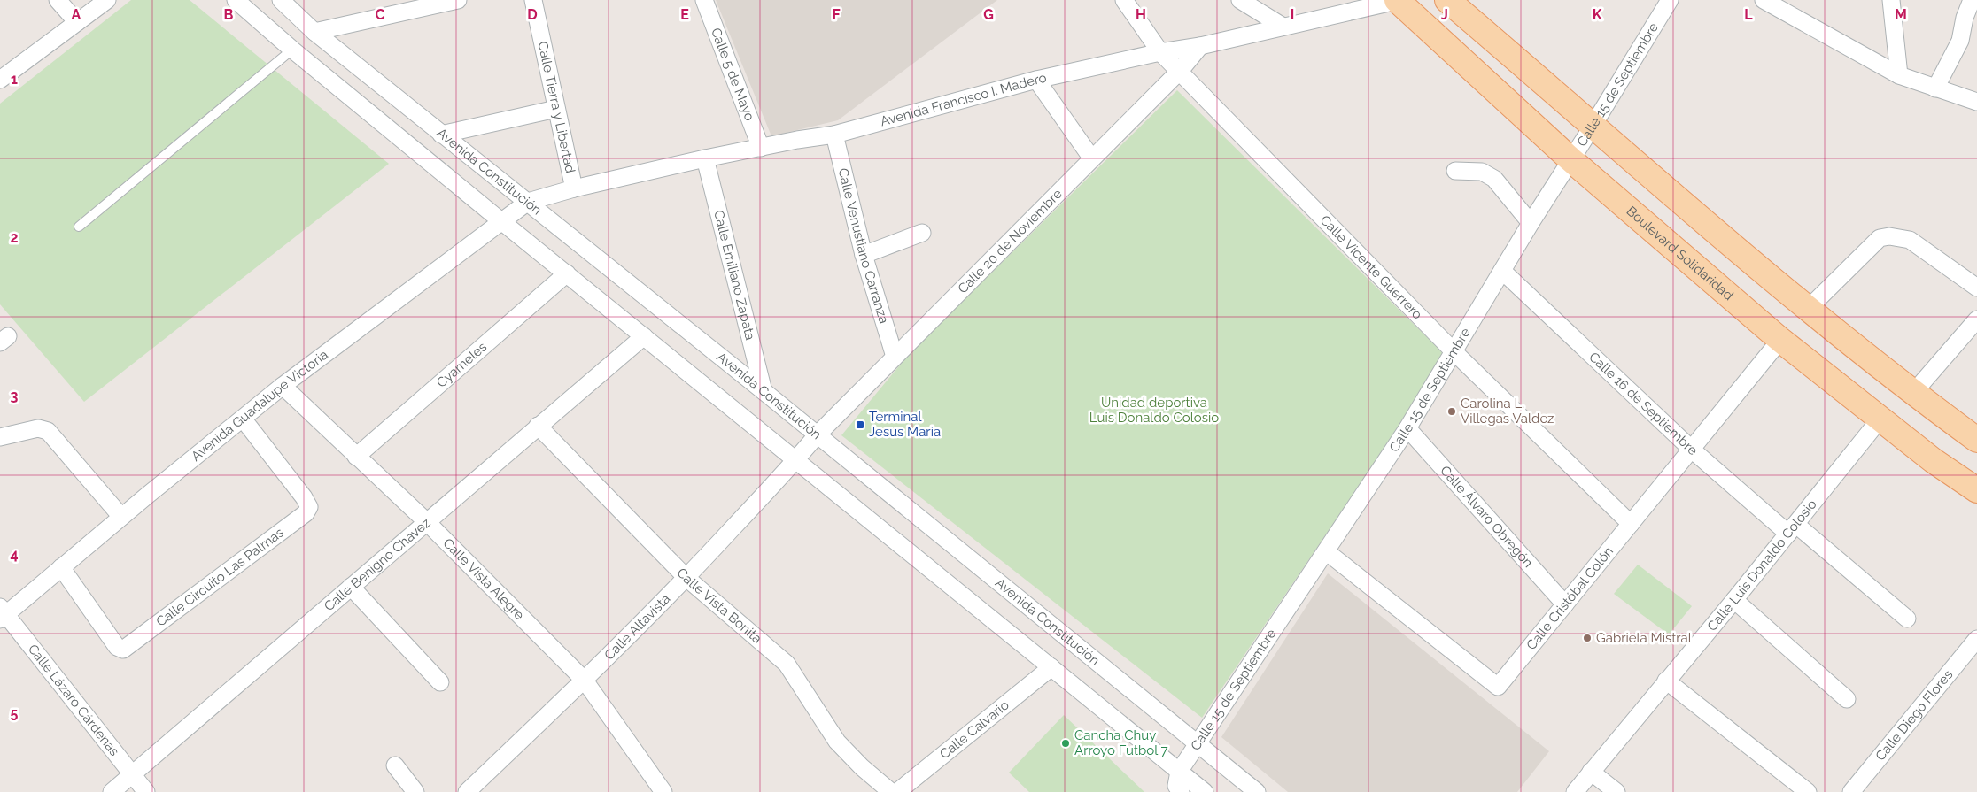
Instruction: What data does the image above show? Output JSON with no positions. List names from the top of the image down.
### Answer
{
  "streets": {
    "main road": ["Boulevard Solidaridad"],
    "street": [
      "Calle 5 de Mayo",
      "Calle 15 de Septiembre",
      "Avenida Francisco I. Madero",
      "Calle Tierra y Libertad",
      "Avenida Constitución",
      "Calle 20 de Noviembre",
      "Calle Venustiano Carranza",
      "Calle Vicente Guerrero",
      "Calle Emiliano Zapata",
      "Cyameles",
      "Calle 16 de Septiembre",
      "Avenida Guadalupe Victoria",
      "Calle Álvaro Obregón",
      "Calle Benigno Chávez",
      "Calle Luis Donaldo Colosio",
      "Calle Circuito Las Palmas",
      "Calle Vista Alegre",
      "Calle Cristóbal Colón",
      "Calle Vista Bonita",
      "Calle Altavista",
      "Calle Lázaro Cárdenas",
      "Calle Diego Flores",
      "Calle Calvario"
    ]
  },
  "crossings": [
    ["Calle 5 de Mayo", "Avenida Francisco I. Madero"],
    ["Calle 15 de Septiembre", "Avenida Constitución"],
    ["Calle 15 de Septiembre", "Boulevard Solidaridad"],
    ["Calle 15 de Septiembre", "Calle Vicente Guerrero"],
    ["Calle 15 de Septiembre", "Calle 16 de Septiembre"],
    ["Calle 15 de Septiembre", "Calle Álvaro Obregón"],
    ["Calle 15 de Septiembre", "Calle Cristóbal Colón"],
    ["Avenida Francisco I. Madero", "Calle Tierra y Libertad"],
    ["Avenida Francisco I. Madero", "Avenida Constitución"],
    ["Avenida Francisco I. Madero", "Calle 20 de Noviembre"],
    ["Avenida Francisco I. Madero", "Calle Venustiano Carranza"],
    ["Avenida Francisco I. Madero", "Boulevard Solidaridad"],
    ["Avenida Francisco I. Madero", "Calle Vicente Guerrero"],
    ["Avenida Francisco I. Madero", "Calle Emiliano Zapata"],
    ["Avenida Francisco I. Madero", "Avenida Guadalupe Victoria"],
    ["Avenida Constitución", "Calle 20 de Noviembre"],
    ["Avenida Constitución", "Calle Emiliano Zapata"],
    ["Avenida Constitución", "Avenida Guadalupe Victoria"],
    ["Avenida Constitución", "Calle Altavista"],
    ["Calle 20 de Noviembre", "Calle Venustiano Carranza"],
    ["Calle 20 de Noviembre", "Calle Vicente Guerrero"],
    ["Calle 20 de Noviembre", "Calle Altavista"],
    ["Boulevard Solidaridad", "Calle Luis Donaldo Colosio"],
    ["Boulevard Solidaridad", "Calle Cristóbal Colón"],
    ["Calle Vicente Guerrero", "Calle Cristóbal Colón"],
    ["Cyameles", "Calle Vista Alegre"],
    ["Calle 16 de Septiembre", "Calle Luis Donaldo Colosio"],
    ["Calle 16 de Septiembre", "Calle Cristóbal Colón"],
    ["Avenida Guadalupe Victoria", "Calle Circuito Las Palmas"],
    ["Avenida Guadalupe Victoria", "Calle Vista Alegre"],
    ["Avenida Guadalupe Victoria", "Calle Lázaro Cárdenas"],
    ["Calle Álvaro Obregón", "Calle Cristóbal Colón"],
    ["Calle Benigno Chávez", "Calle Vista Alegre"],
    ["Calle Benigno Chávez", "Calle Vista Bonita"],
    ["Calle Benigno Chávez", "Calle Lázaro Cárdenas"],
    ["Calle Vista Alegre", "Calle Altavista"],
    ["Calle Vista Bonita", "Calle Altavista"]
  ],
  "parks": ["Unidad deportiva Luis Donaldo Colosio"],
  "places": {
    "other": ["Carolina L. Villegas Valdez", "Gabriela Mistral", "Cancha Chuy Arroyo Futbol 7"],
    "transit": ["Terminal Jesus Maria"]
  },
  "grid": {
    "columns": [
      "A",
      "B",
      "C",
      "D",
      "E",
      "F",
      "G",
      "H",
      "I",
      "J",
      "K",
      "L",
      "M"
    ],
    "rows": [
      "1",
      "2",
      "3",
      "4",
      "5"
    ]
  }
}
